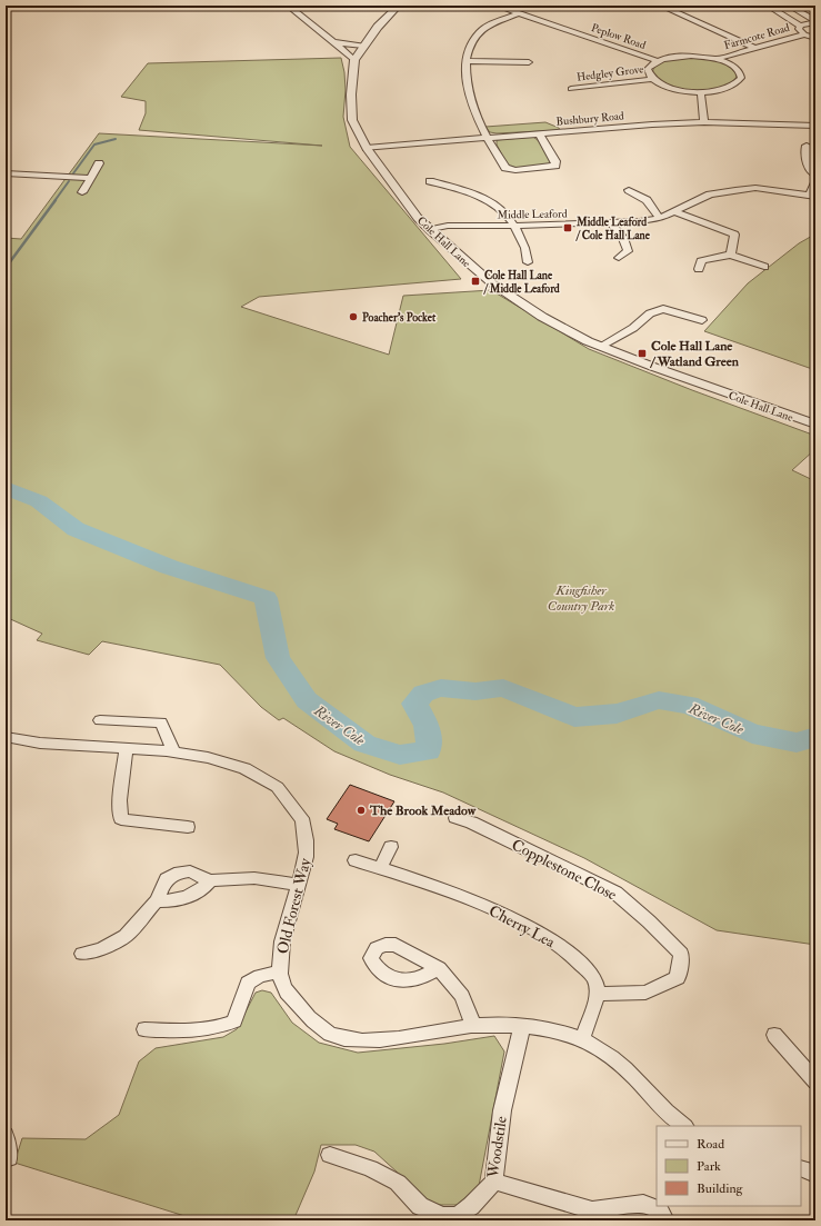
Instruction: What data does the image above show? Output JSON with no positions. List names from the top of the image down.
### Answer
{
  "streets": {
    "street": [
      "Peplow Road",
      "Farmcote Road",
      "Hedgley Grove",
      "Bushbury Road",
      "Middle Leaford",
      "Cole Hall Lane",
      "Copplestone Close",
      "Old Forest Way",
      "Cherry Lea",
      "Woodstile"
    ]
  },
  "crossings": [
    ["Bushbury Road", "Cole Hall Lane"],
    ["Middle Leaford", "Cole Hall Lane"],
    ["Copplestone Close", "Cherry Lea"],
    ["Old Forest Way", "Woodstile"]
  ],
  "water": ["River Cole"],
  "parks": ["Kingfisher Country Park"],
  "places": {
    "transit": ["Middle Leaford / Cole Hall Lane", "Cole Hall Lane / Middle Leaford", "Cole Hall Lane / Watland Green"],
    "other": ["Poacher's Pocket", "The Brook Meadow"]
  },
  "legend": ["Road", "Park", "Building"]
}
